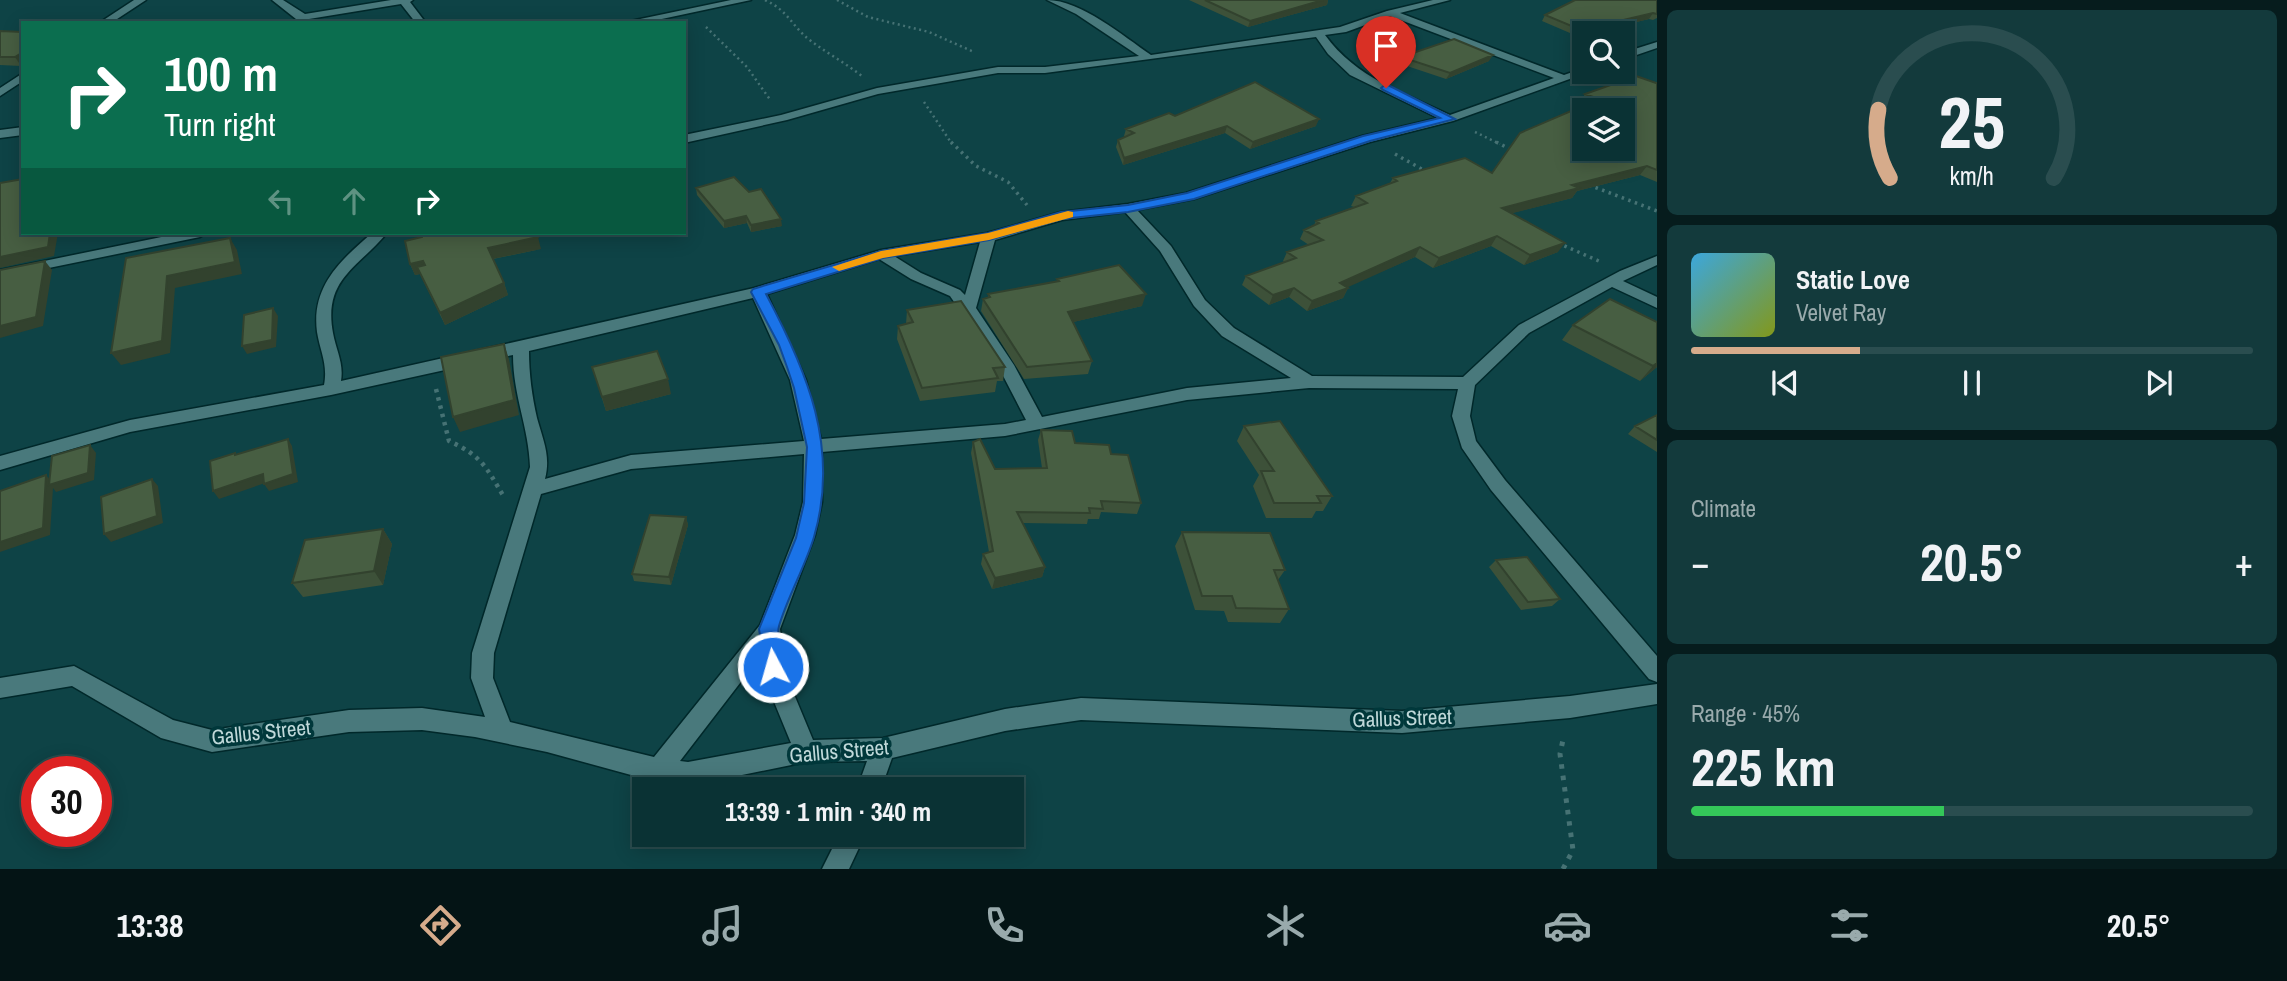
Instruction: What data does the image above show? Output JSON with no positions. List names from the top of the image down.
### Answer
{
  "streets": {
    "street": ["Gallus Street"]
  },
  "page": {
    "turn": ["100 m", "Turn right"],
    "song": ["Static Love", "Velvet Ray"],
    "tile": [
      "Climate",
      ["Range · 45%", "225 km"]
    ],
    "heat": ["−", "20.5°", "+"],
    "limit": "30",
    "trip": "13:39 · 1 min · 340 m",
    "tabs": ["13:38", "20.5°"],
    "gauge": ["25", "km/h"]
  }
}
